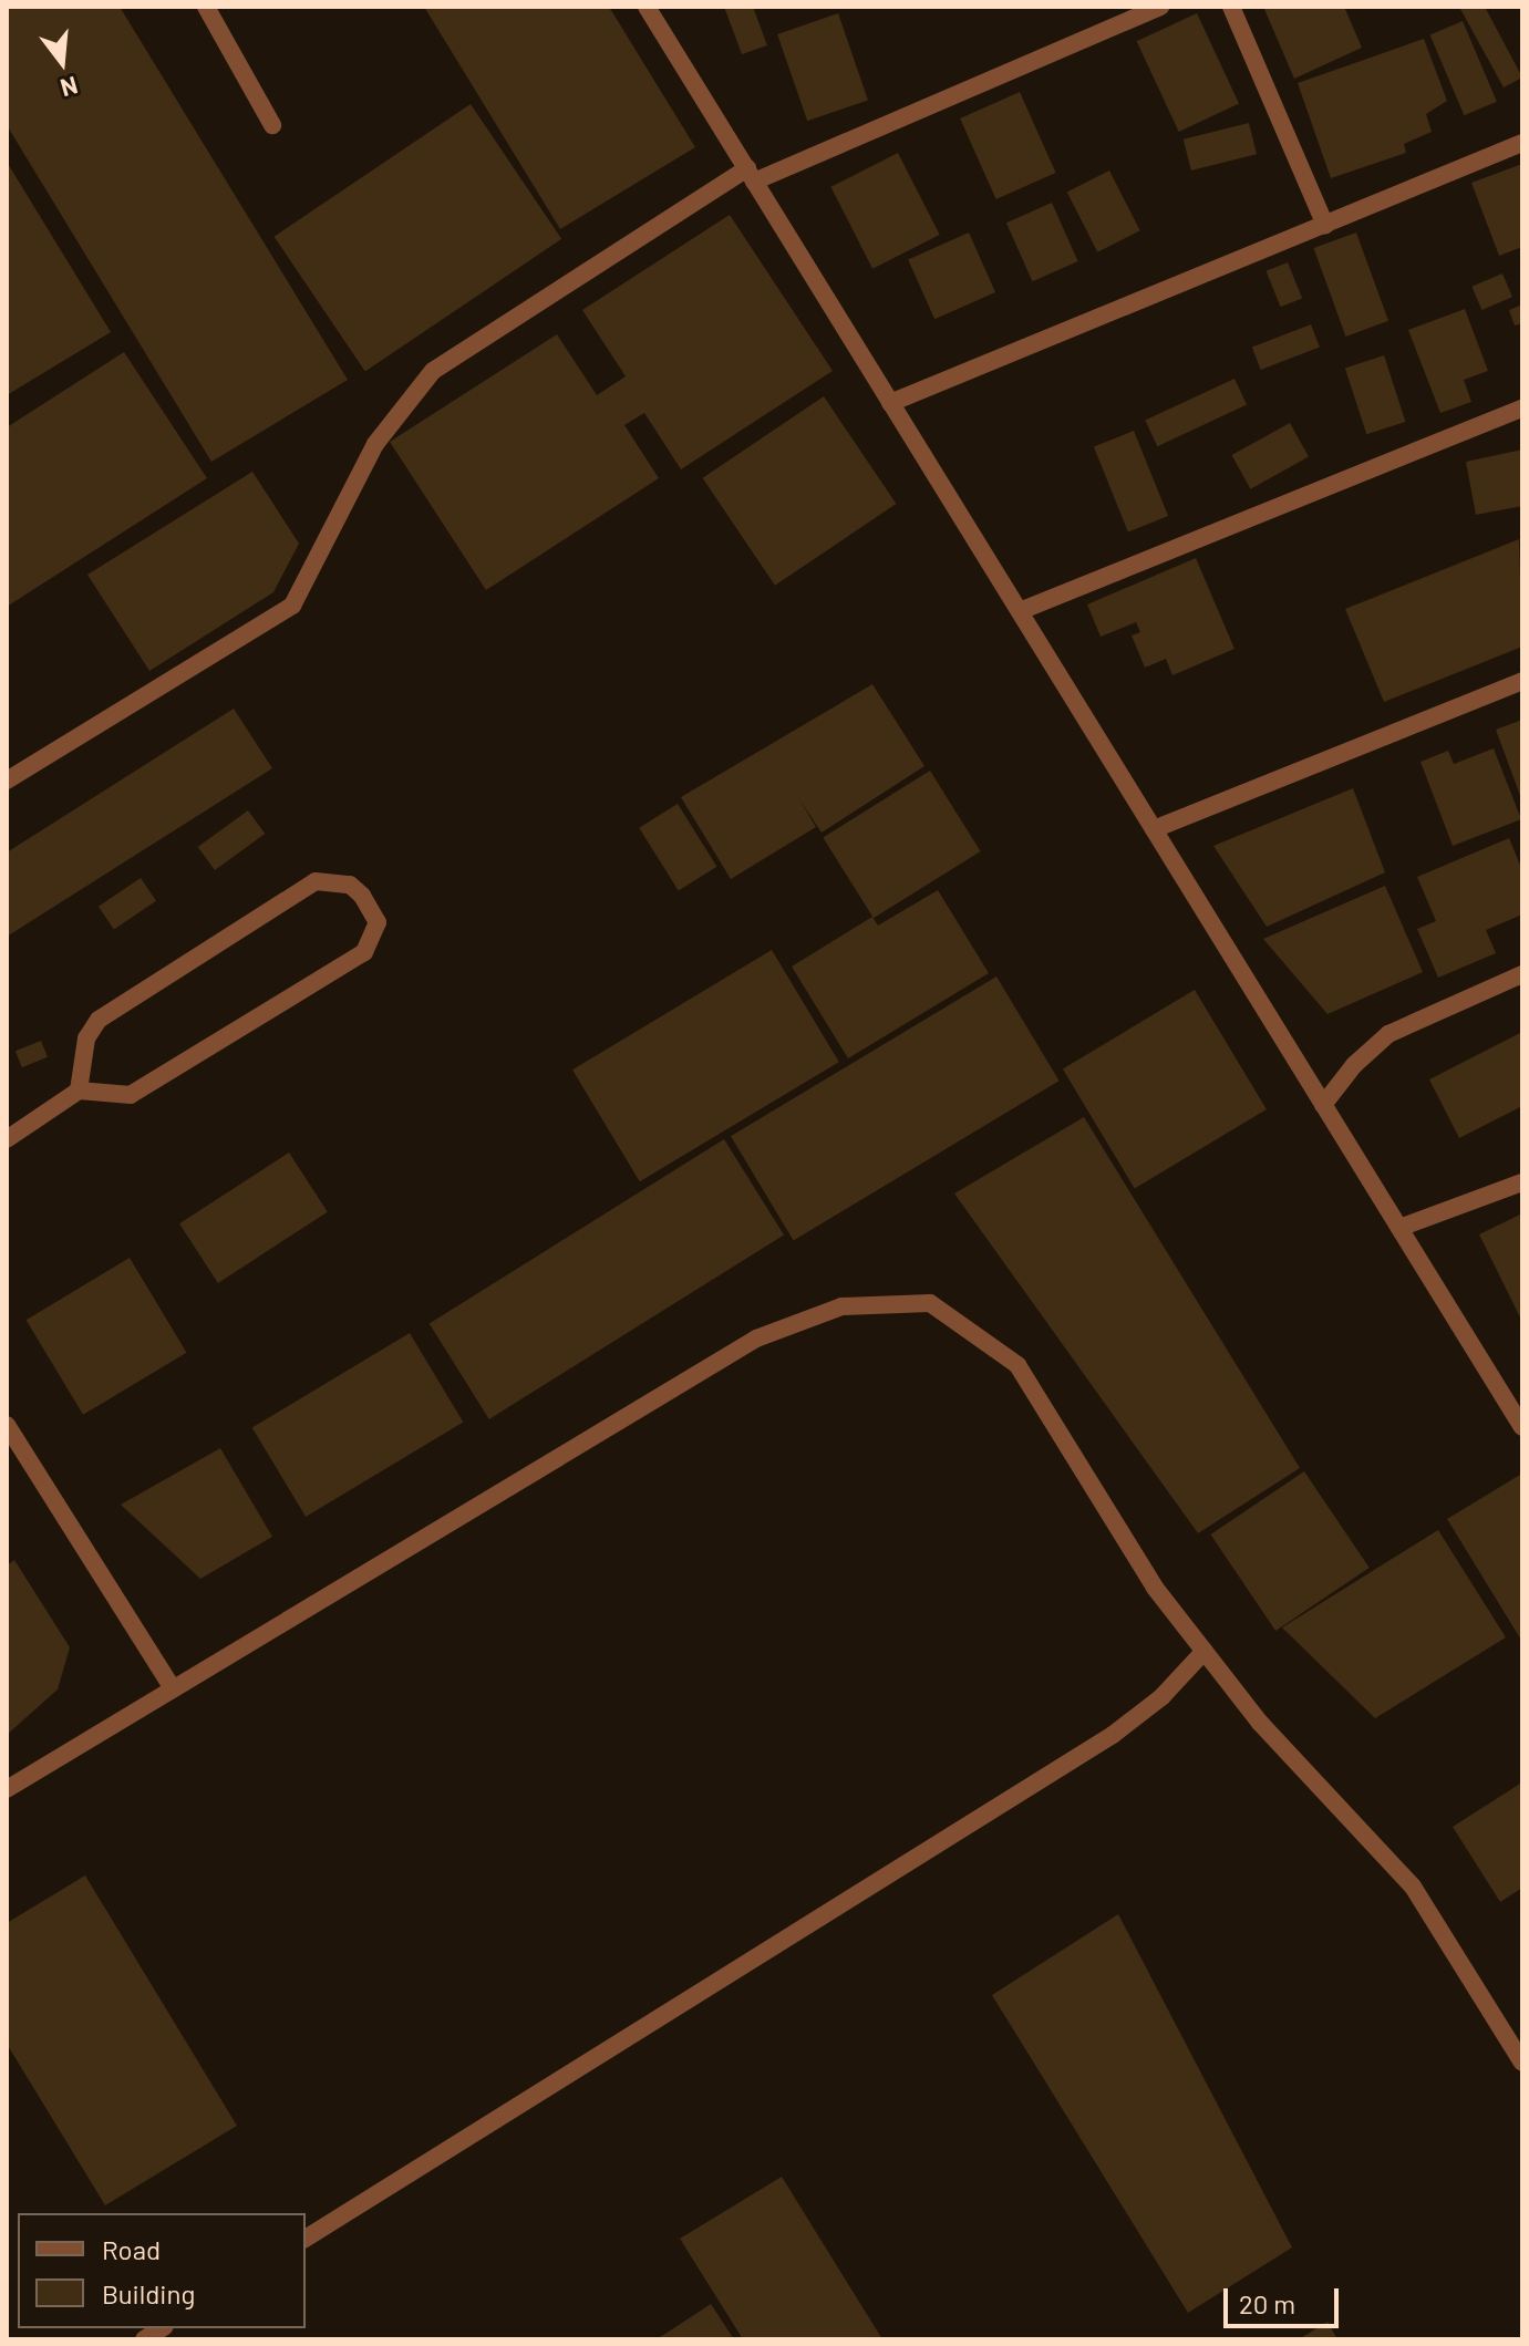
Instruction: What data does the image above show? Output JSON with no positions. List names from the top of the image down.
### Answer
{
  "legend": ["Road", "Building"],
  "scale_bar": "20 m",
  "north": "bottom"
}
